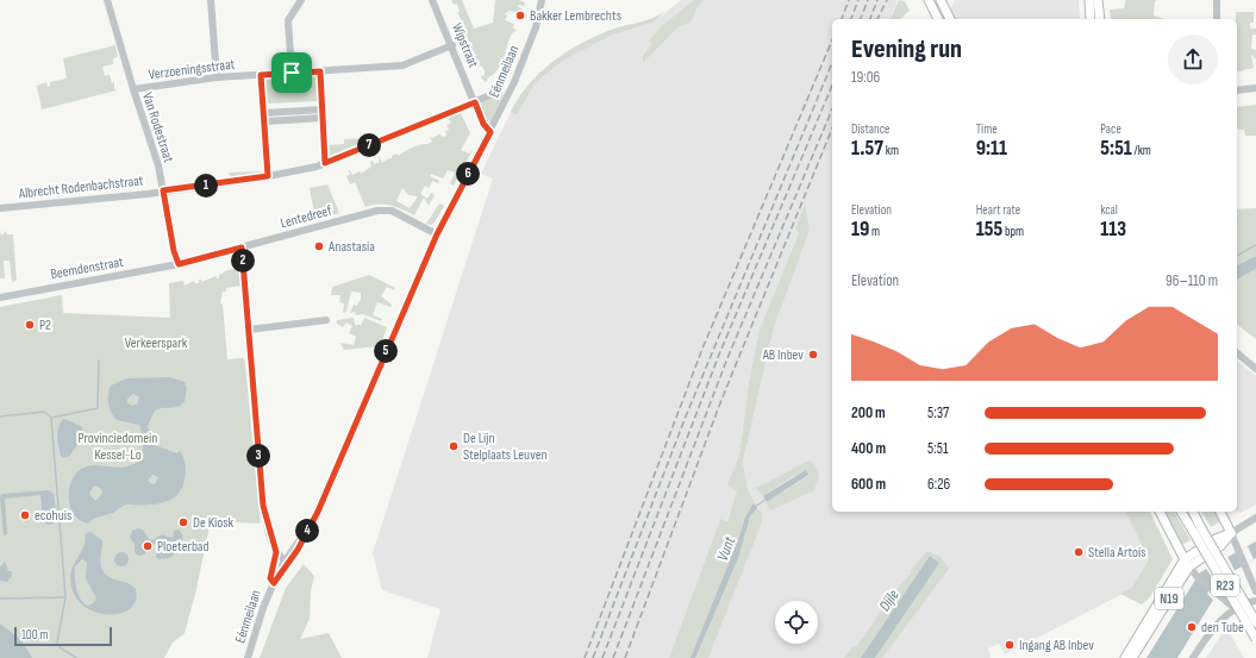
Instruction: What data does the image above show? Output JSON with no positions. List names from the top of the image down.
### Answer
{
  "streets": {
    "main road": ["R23", "N19"],
    "street": [
      "Wipstraat",
      "Verzoeningsstraat",
      "Eénmeilaan",
      "Van Rodestraat",
      "Albrecht Rodenbachstraat",
      "Lentedreef",
      "Beemdenstraat"
    ]
  },
  "crossings": [
    ["Wipstraat", "Verzoeningsstraat"],
    ["Wipstraat", "Eénmeilaan"],
    ["Wipstraat", "Albrecht Rodenbachstraat"],
    ["Verzoeningsstraat", "Van Rodestraat"],
    ["Eénmeilaan", "Lentedreef"],
    ["Van Rodestraat", "Albrecht Rodenbachstraat"],
    ["Van Rodestraat", "Lentedreef"],
    ["Van Rodestraat", "Beemdenstraat"],
    ["Lentedreef", "Beemdenstraat"]
  ],
  "water": ["Vunt", "Dijle"],
  "parks": ["Verkeerspark", "Provinciedomein Kessel-Lo"],
  "places": [
    "Bakker Lembrechts",
    "Anastasia",
    "P2",
    "AB Inbev",
    "De Lijn Stelplaats Leuven",
    "ecohuis",
    "De Kiosk",
    "Ploeterbad",
    "Stella Artois",
    "den Tube",
    "Ingang AB Inbev"
  ],
  "scale_bar": "100 m",
  "page": {
    "heading": ["Evening run", "19:06"],
    "stats": [
      ["Distance", "1.57 km"],
      ["Time", "9:11"],
      ["Pace", "5:51 /km"],
      ["Elevation", "19 m"],
      ["Heart rate", "155 bpm"],
      ["kcal", "113"]
    ],
    "pins": [
      "7",
      "6",
      "1",
      "2",
      "5",
      "3",
      "4"
    ],
    "chart": ["Elevation", "96–110 m"],
    "list": [
      {
        "name": "200 m",
        "note": "5:37"
      },
      {
        "name": "400 m",
        "note": "5:51"
      },
      {
        "name": "600 m",
        "note": "6:26"
      }
    ],
    "scale": "100 m"
  }
}
